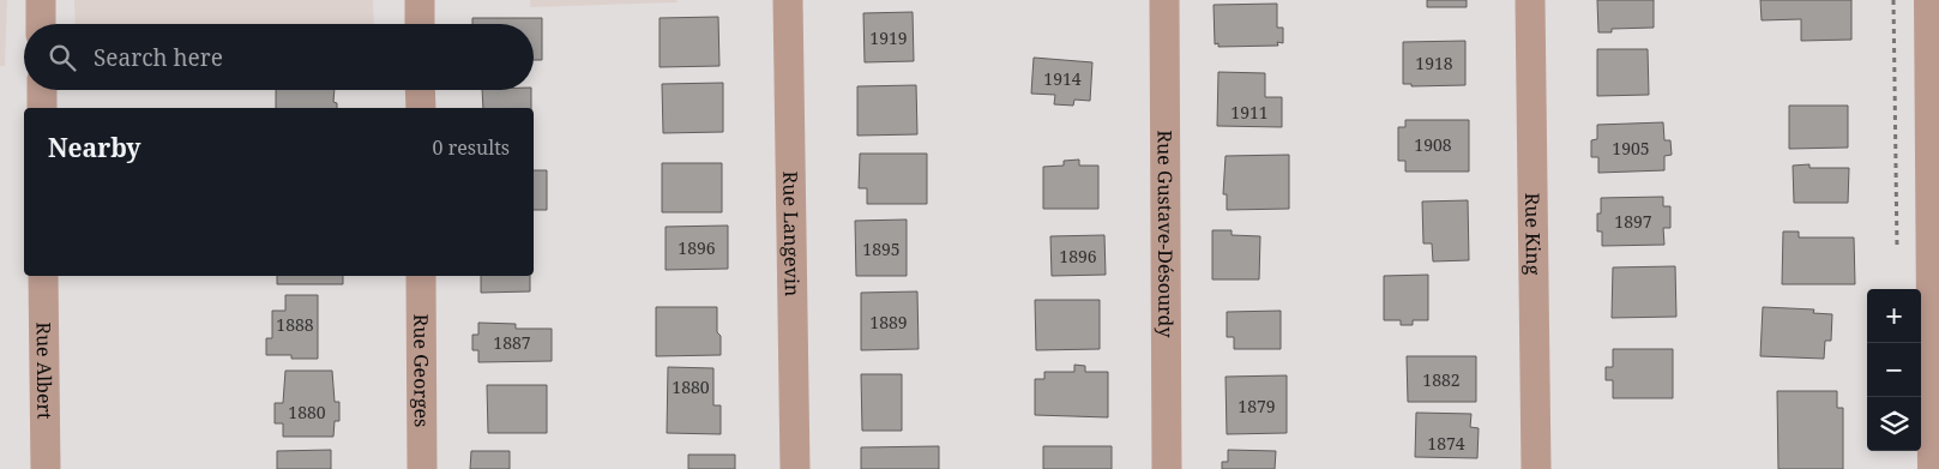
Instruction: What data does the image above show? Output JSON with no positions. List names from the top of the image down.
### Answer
{
  "streets": {
    "street": [
      "Rue Langevin",
      "Rue Gustave-Désourdy",
      "Rue King",
      "Rue Albert",
      "Rue Georges"
    ]
  },
  "house_numbers": [
    "1919",
    "1918",
    "1914",
    "1911",
    "1908",
    "1905",
    "1897",
    "1896",
    "1895",
    "1896",
    "1889",
    "1888",
    "1887",
    "1882",
    "1880",
    "1879",
    "1880",
    "1874"
  ],
  "page": {
    "search": "Search here",
    "heading": ["Nearby", "0 results"],
    "map_buttons": ["+", "−"]
  }
}
